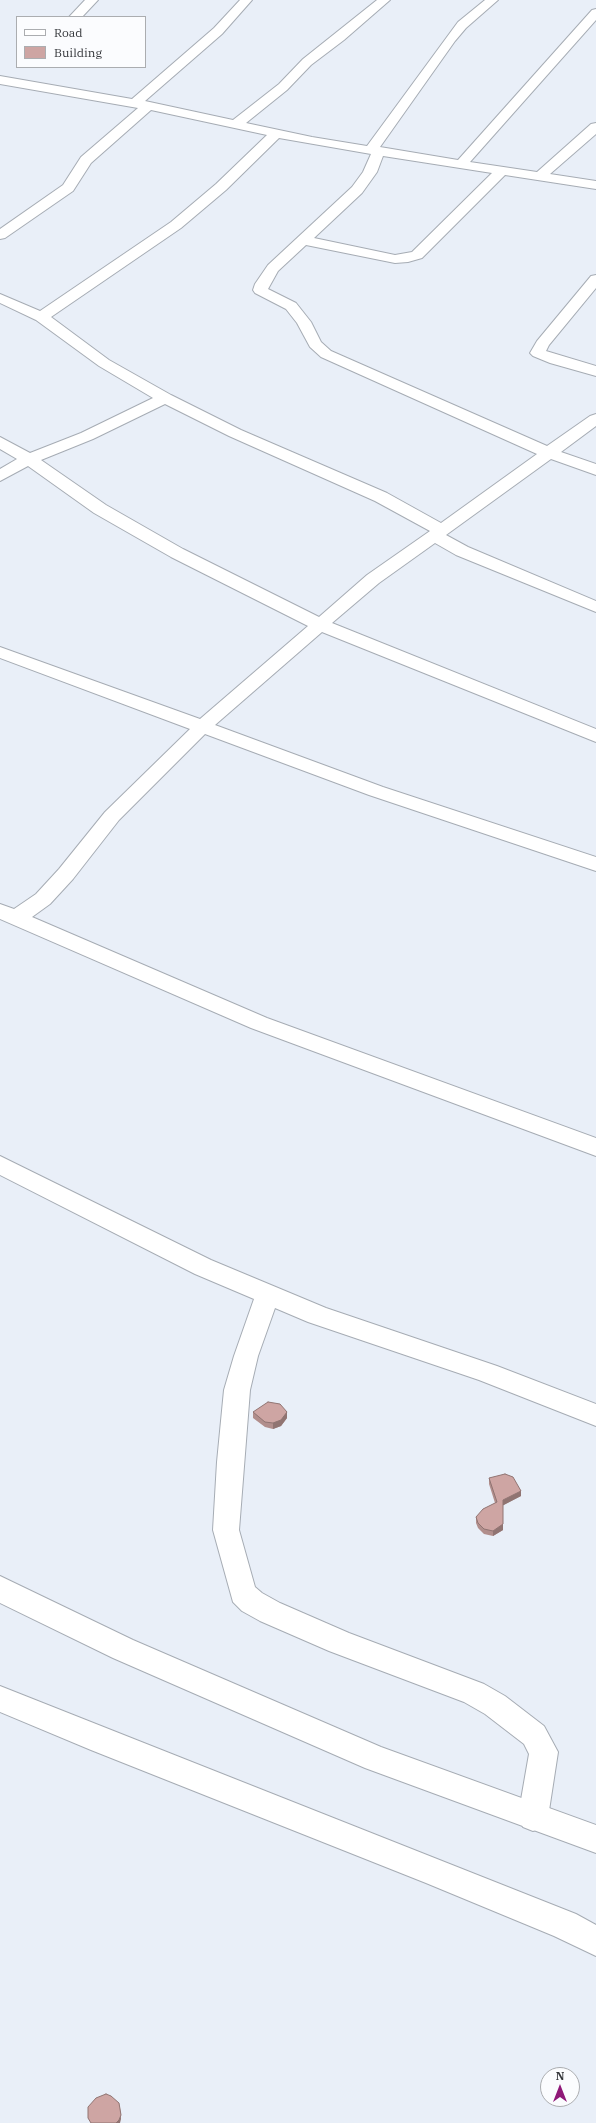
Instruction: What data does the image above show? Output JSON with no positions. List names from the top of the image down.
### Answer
{
  "legend": ["Road", "Building"],
  "north": "top"
}
